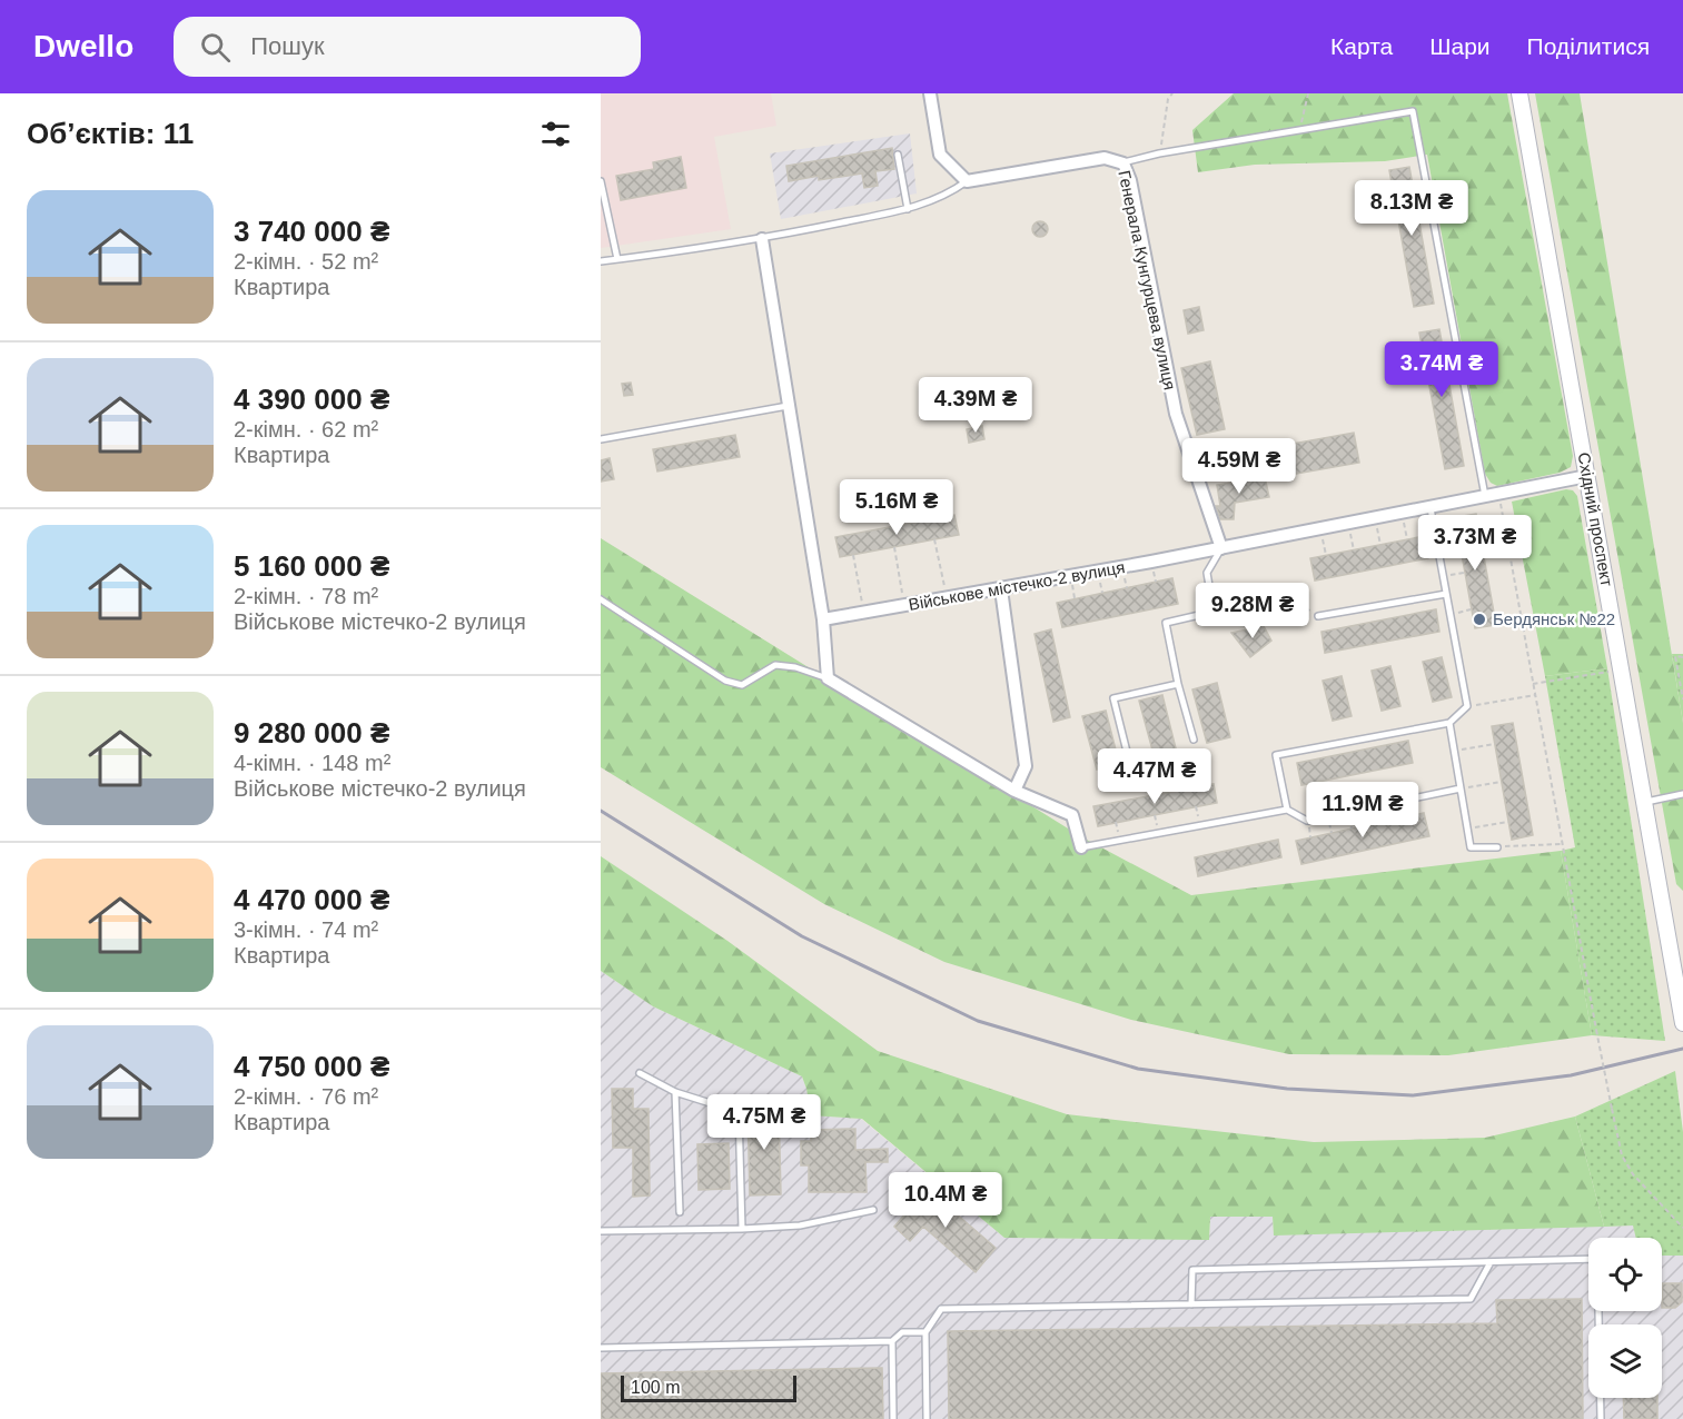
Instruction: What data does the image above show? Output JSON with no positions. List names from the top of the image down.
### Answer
{
  "streets": {
    "main road": ["Східний проспект"],
    "street": ["Генерала Кунгурцева вулиця", "Військове містечко-2 вулиця"]
  },
  "crossings": [
    ["Генерала Кунгурцева вулиця", "Військове містечко-2 вулиця"],
    ["Східний проспект", "Військове містечко-2 вулиця"]
  ],
  "places": ["Бердянськ №22"],
  "scale_bar": "100 m",
  "page": {
    "header": "Dwello",
    "search": "Пошук",
    "nav": ["Карта", "Шари", "Поділитися"],
    "heading": "Об’єктів: 11",
    "list": [
      {
        "name": "3 740 000 ₴",
        "note": "2-кімн. · 52 m² · Квартира"
      },
      {
        "name": "4 390 000 ₴",
        "note": "2-кімн. · 62 m² · Квартира"
      },
      {
        "name": "5 160 000 ₴",
        "note": "2-кімн. · 78 m² · Військове містечко-2 вулиця"
      },
      {
        "name": "9 280 000 ₴",
        "note": "4-кімн. · 148 m² · Військове містечко-2 вулиця"
      },
      {
        "name": "4 470 000 ₴",
        "note": "3-кімн. · 74 m² · Квартира"
      },
      {
        "name": "4 750 000 ₴",
        "note": "2-кімн. · 76 m² · Квартира"
      }
    ],
    "price": [
      "8.13M ₴",
      "3.74M ₴",
      "4.39M ₴",
      "4.59M ₴",
      "5.16M ₴",
      "3.73M ₴",
      "9.28M ₴",
      "4.47M ₴",
      "11.9M ₴",
      "4.75M ₴",
      "10.4M ₴"
    ],
    "scale": "100 m"
  }
}
